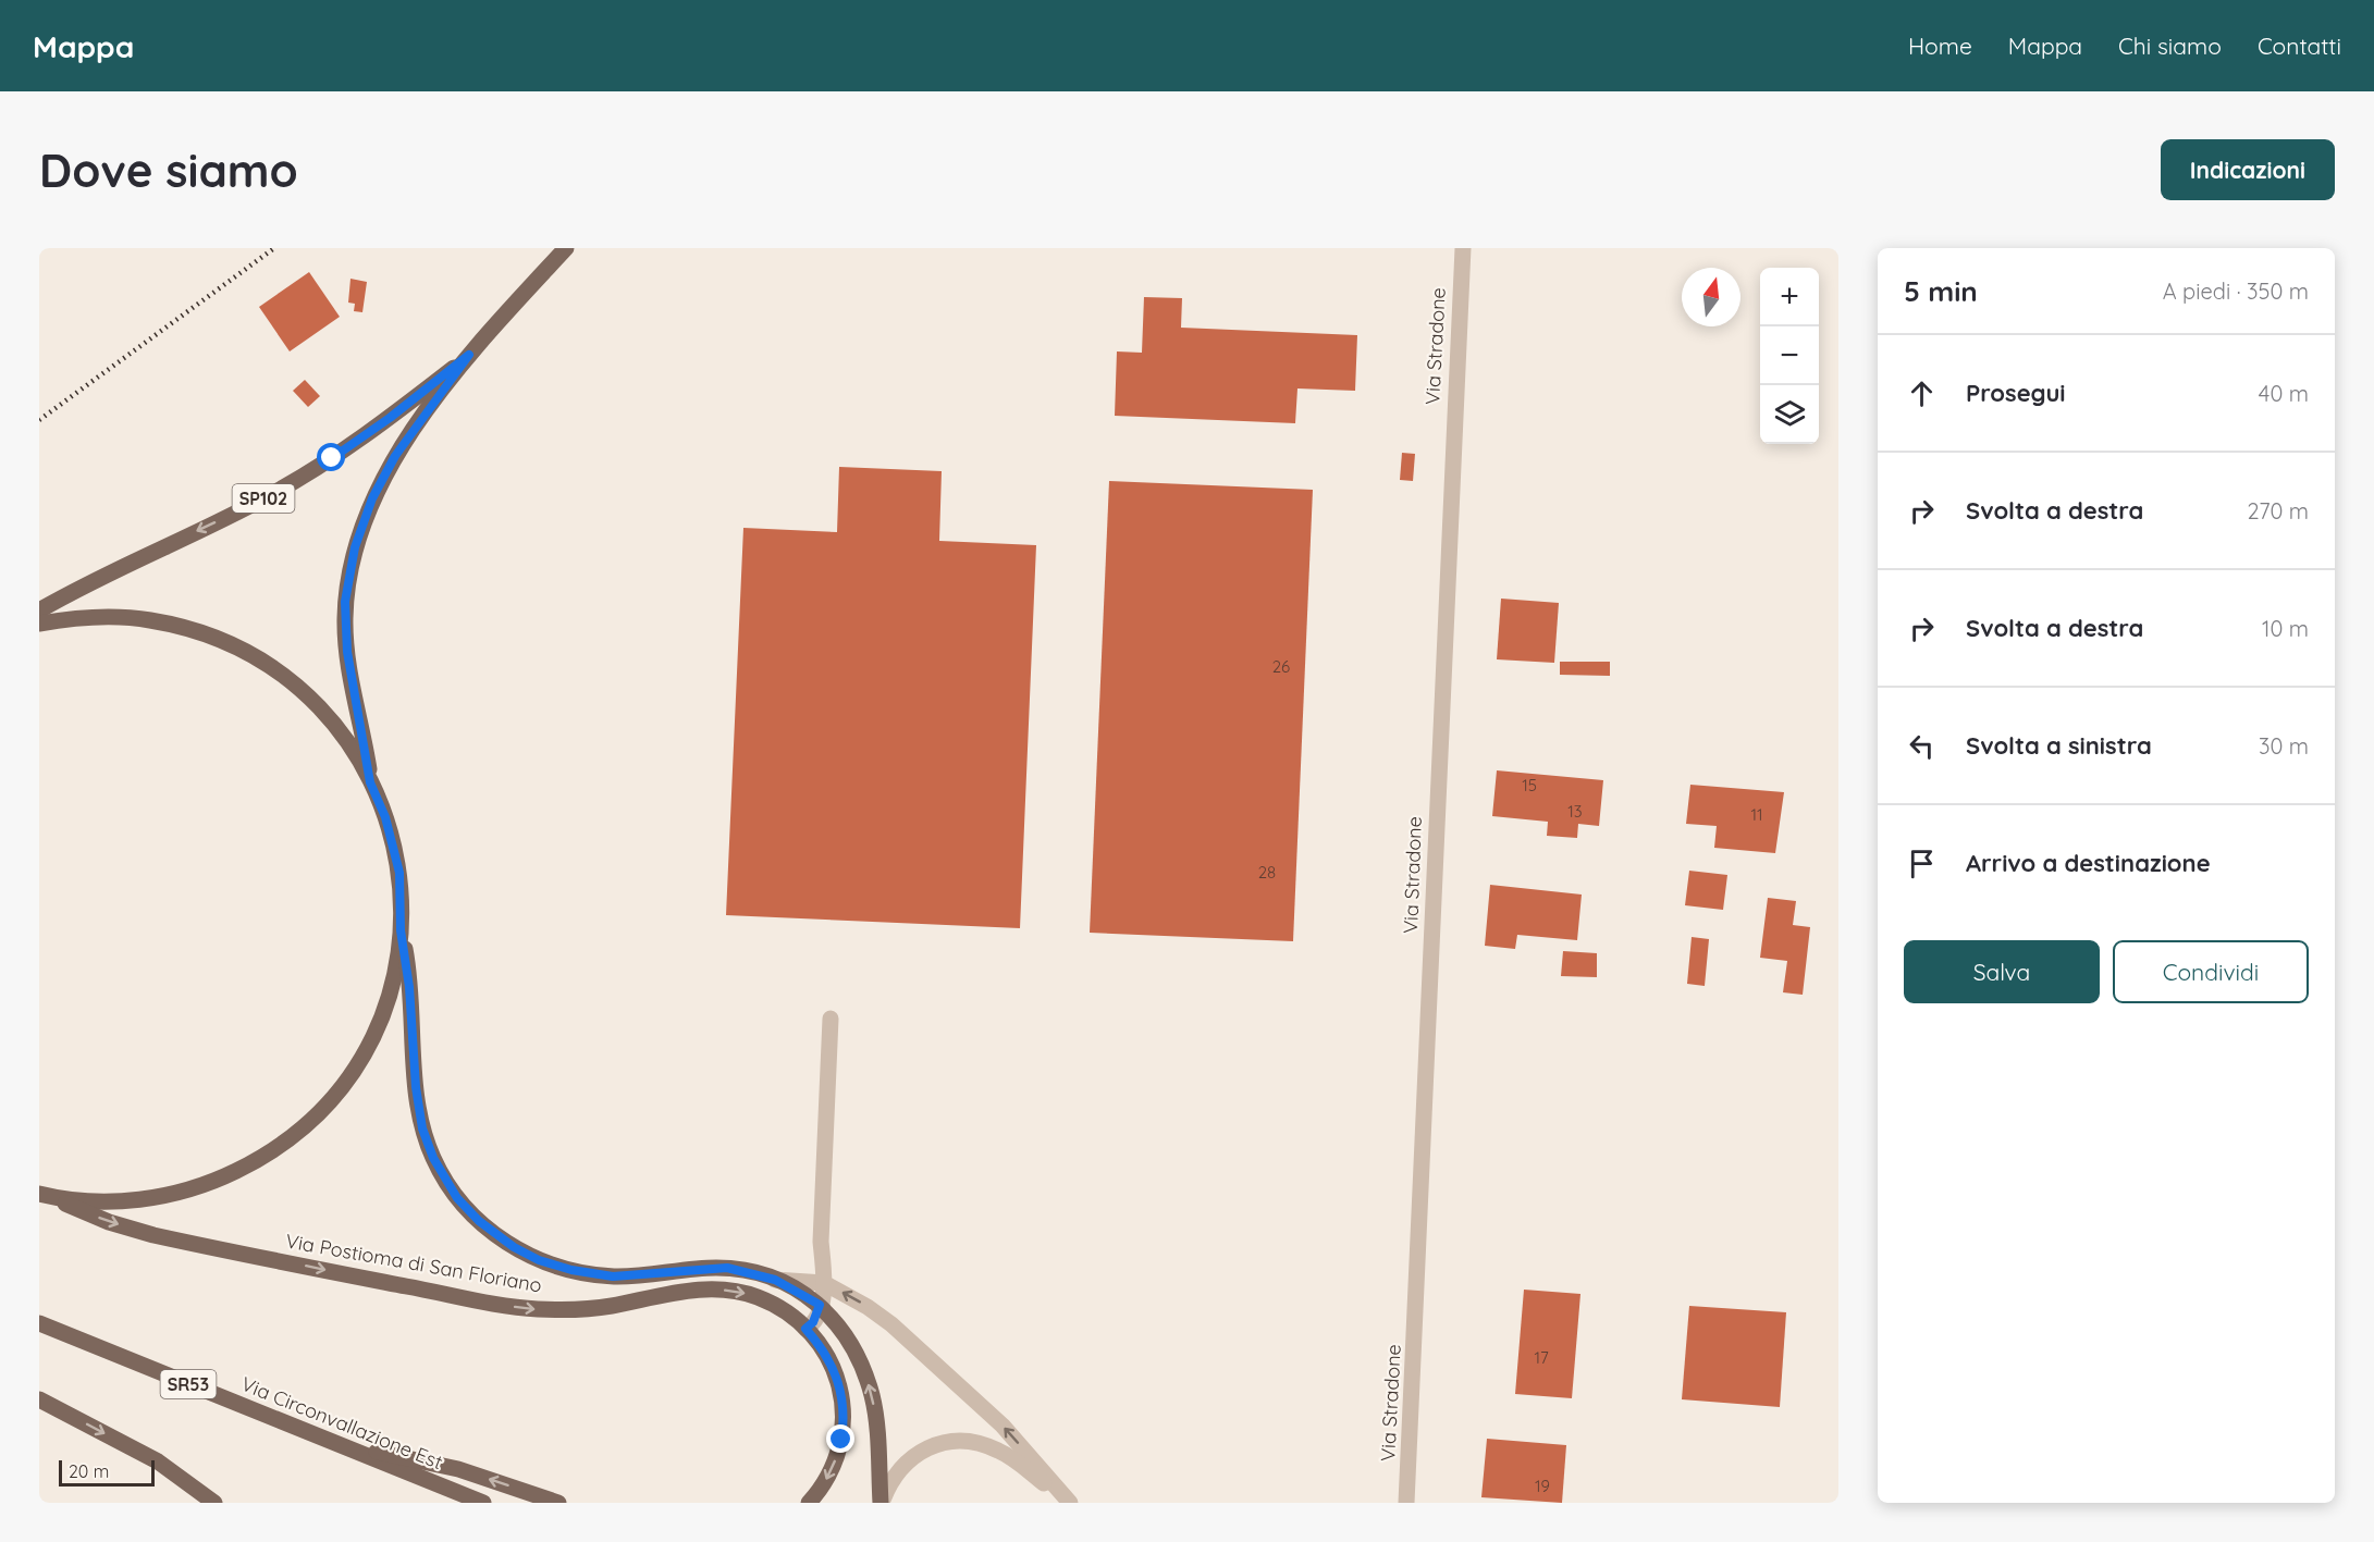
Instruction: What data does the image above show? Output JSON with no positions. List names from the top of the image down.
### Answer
{
  "streets": {
    "main road": [
      "SP102",
      "Via Postioma di San Floriano",
      "SR53",
      "Via Circonvallazione Est"
    ],
    "street": ["Via Stradone"]
  },
  "house_numbers": [
    "26",
    "15",
    "13",
    "11",
    "28",
    "17",
    "19"
  ],
  "scale_bar": "20 m",
  "north": "top",
  "page": {
    "header": "Mappa",
    "nav": [
      "Home",
      "Mappa",
      "Chi siamo",
      "Contatti"
    ],
    "buttons": [
      "Indicazioni",
      ["Salva", "Condividi"]
    ],
    "title": "Dove siamo",
    "heading": ["5 min", "A piedi · 350 m"],
    "map_buttons": ["+", "−"],
    "list": [
      ["Prosegui", "40 m"],
      ["Svolta a destra", "270 m"],
      ["Svolta a destra", "10 m"],
      ["Svolta a sinistra", "30 m"],
      "Arrivo a destinazione"
    ],
    "scale": "20 m"
  }
}
